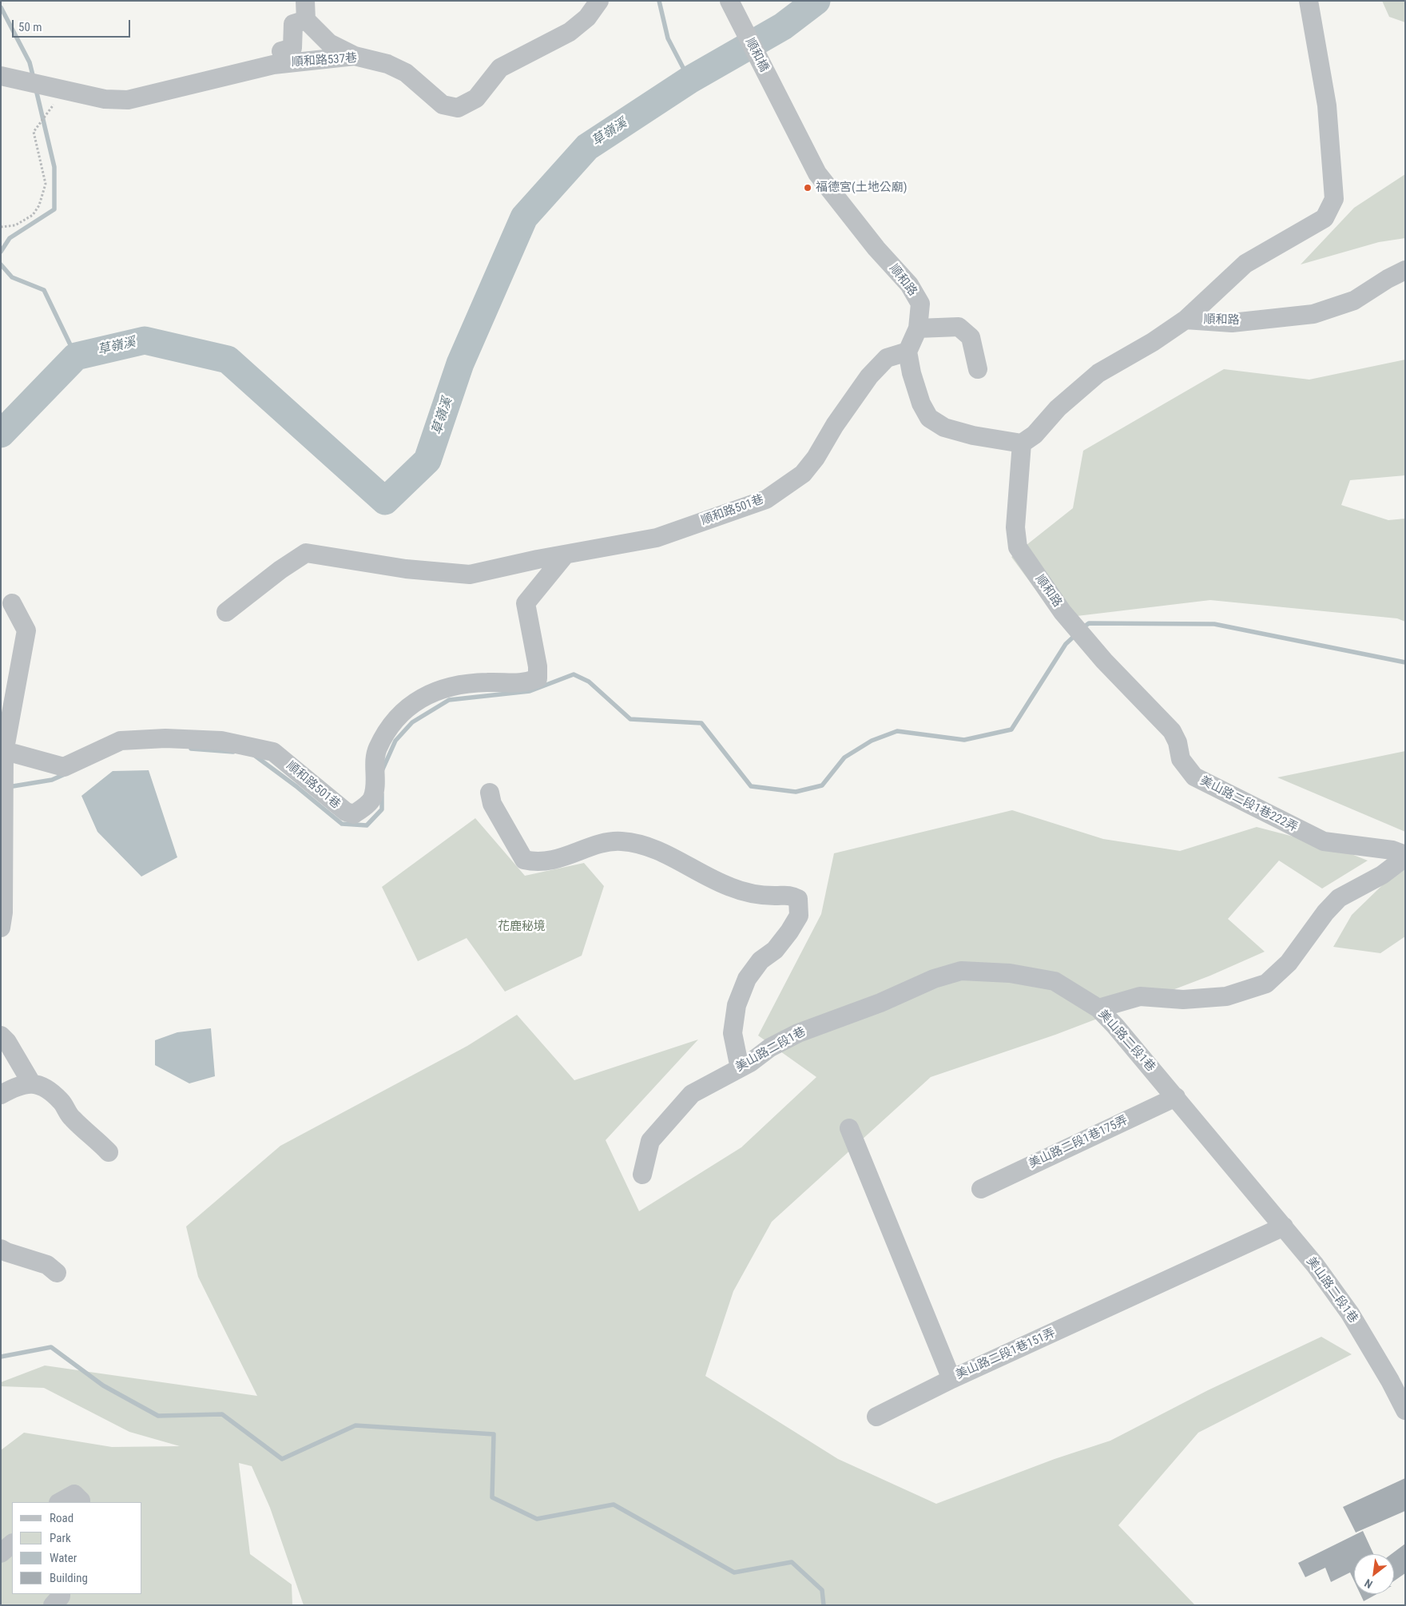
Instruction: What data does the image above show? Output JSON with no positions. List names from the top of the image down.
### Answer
{
  "streets": {
    "street": [
      "順和橋",
      "順和路537巷",
      "順和路",
      "順和路501巷",
      "美山路二段1巷222弄",
      "美山路二段1巷",
      "美山路二段1巷175弄",
      "美山路二段1巷151弄"
    ]
  },
  "crossings": [
    ["順和橋", "順和路"],
    ["順和路", "順和路501巷"],
    ["順和路", "美山路二段1巷222弄"],
    ["美山路二段1巷222弄", "美山路二段1巷"],
    ["美山路二段1巷", "美山路二段1巷175弄"],
    ["美山路二段1巷", "美山路二段1巷151弄"]
  ],
  "water": ["草嶺溪"],
  "parks": ["花鹿秘境"],
  "places": ["福德宮(土地公廟)"],
  "legend": [
    "Road",
    "Park",
    "Water",
    "Building"
  ],
  "scale_bar": "50 m",
  "north": "bottom left"
}
